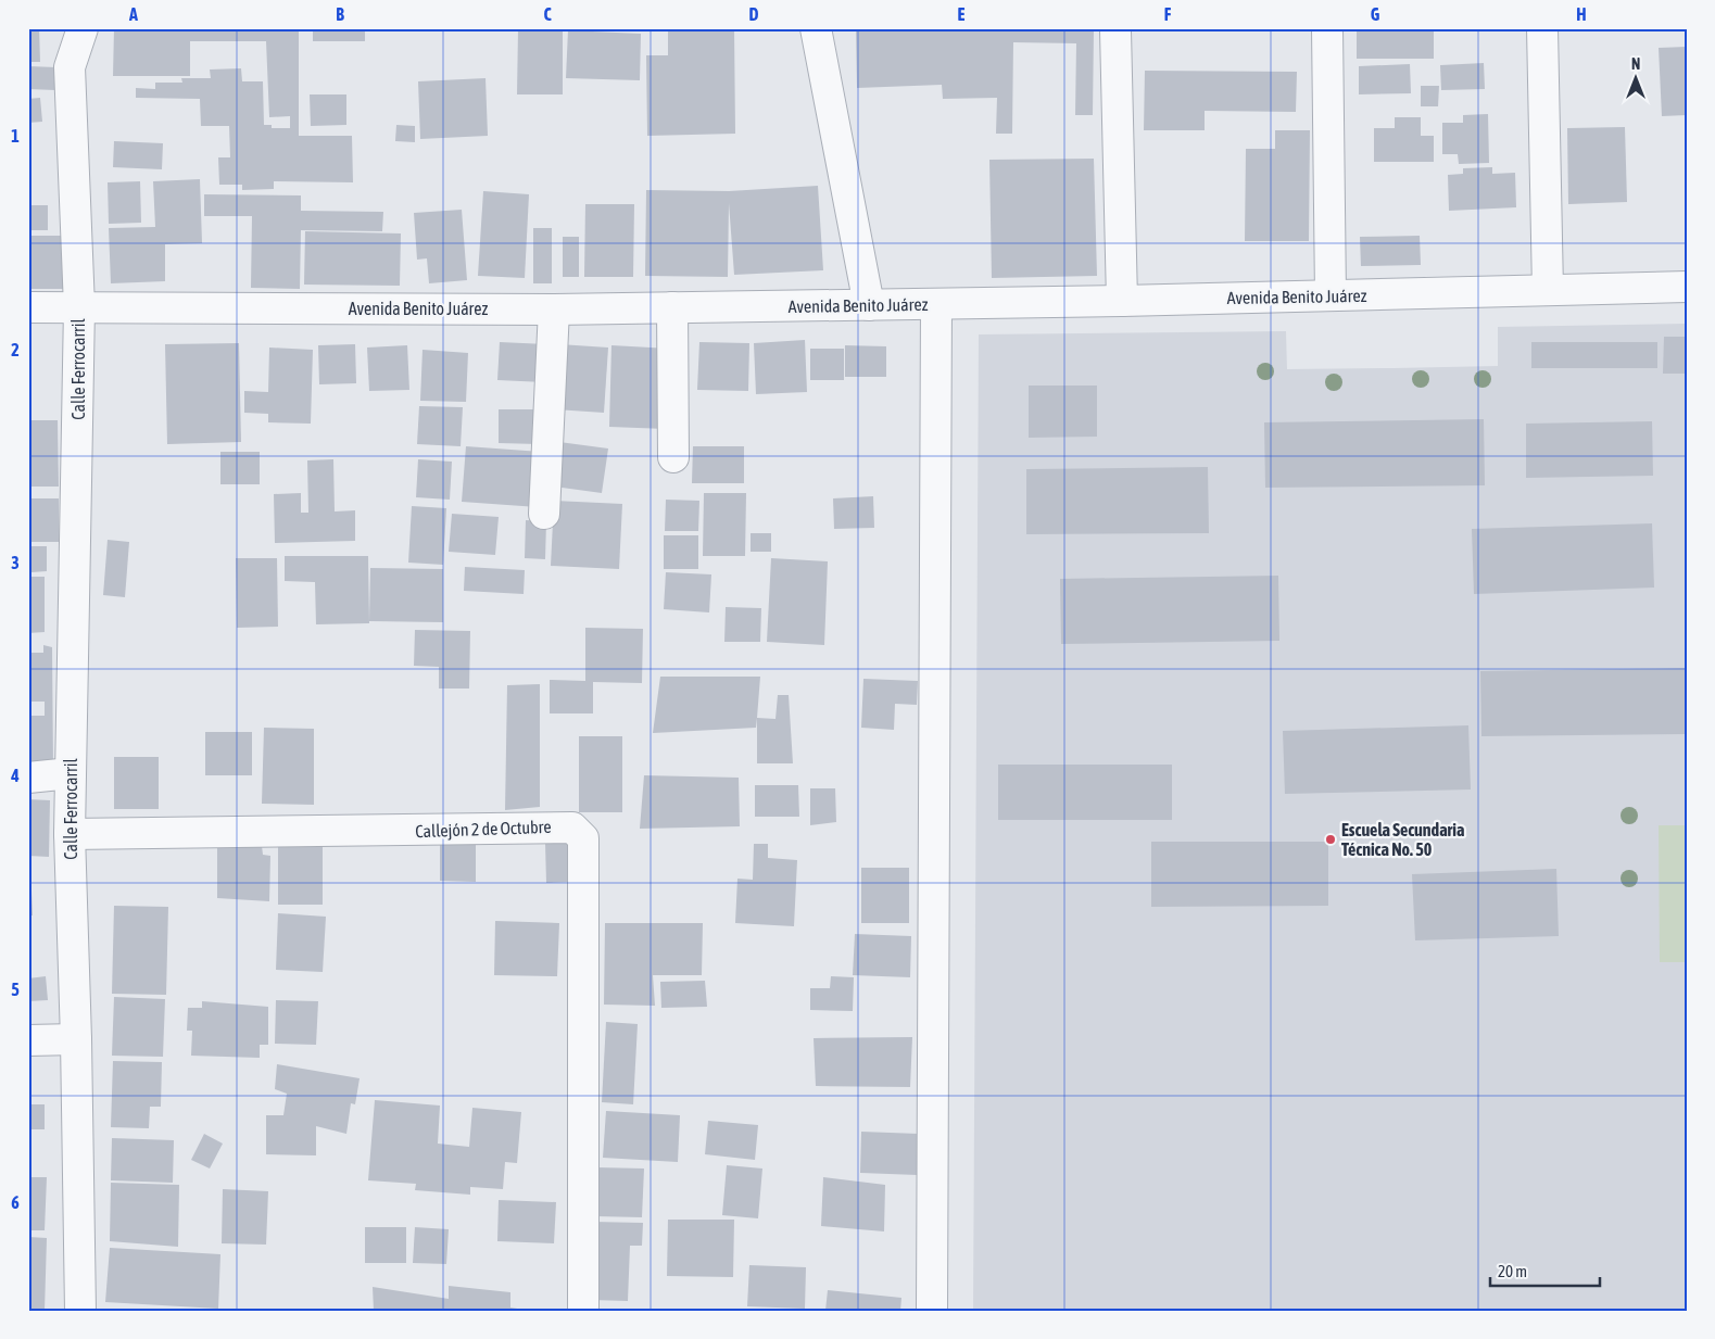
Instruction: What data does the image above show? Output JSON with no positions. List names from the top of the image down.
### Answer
{
  "streets": {
    "street": ["Avenida Benito Juárez", "Calle Ferrocarril", "Callejón 2 de Octubre"]
  },
  "crossings": [
    ["Avenida Benito Juárez", "Calle Ferrocarril"],
    ["Calle Ferrocarril", "Callejón 2 de Octubre"]
  ],
  "places": ["Escuela Secundaria Técnica No. 50"],
  "scale_bar": "20 m",
  "north": "top",
  "grid": {
    "columns": [
      "A",
      "B",
      "C",
      "D",
      "E",
      "F",
      "G",
      "H"
    ],
    "rows": [
      "1",
      "2",
      "3",
      "4",
      "5",
      "6"
    ]
  }
}
